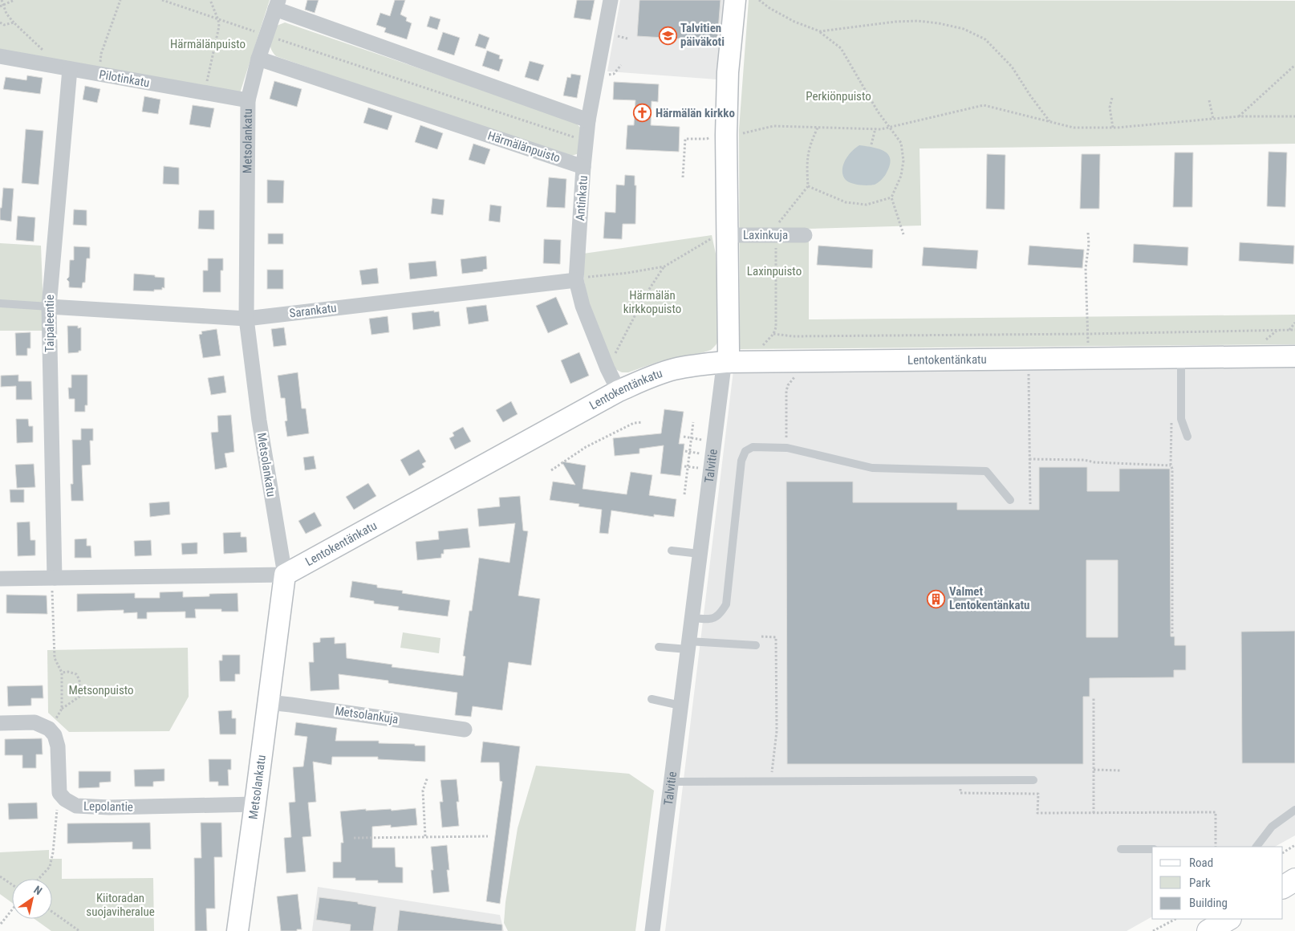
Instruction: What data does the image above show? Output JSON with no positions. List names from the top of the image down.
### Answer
{
  "streets": {
    "street": [
      "Pilotinkatu",
      "Metsolankatu",
      "Härmälänpuisto",
      "Antinkatu",
      "Laxinkuja",
      "Sarankatu",
      "Taipaleentie",
      "Lentokentänkatu",
      "Talvitie",
      "Metsolankuja",
      "Lepolantie"
    ]
  },
  "crossings": [
    ["Pilotinkatu", "Metsolankatu"],
    ["Pilotinkatu", "Taipaleentie"],
    ["Metsolankatu", "Härmälänpuisto"],
    ["Metsolankatu", "Sarankatu"],
    ["Metsolankatu", "Lentokentänkatu"],
    ["Metsolankatu", "Metsolankuja"],
    ["Metsolankatu", "Lepolantie"],
    ["Härmälänpuisto", "Antinkatu"],
    ["Antinkatu", "Sarankatu"],
    ["Antinkatu", "Lentokentänkatu"],
    ["Laxinkuja", "Talvitie"],
    ["Sarankatu", "Taipaleentie"],
    ["Taipaleentie", "Lentokentänkatu"],
    ["Lentokentänkatu", "Talvitie"]
  ],
  "parks": [
    "Härmälänpuisto",
    "Perkiönpuisto",
    "Laxinpuisto",
    "Härmälän kirkkopuisto",
    "Metsonpuisto",
    "Kiitoradan suojaviheralue"
  ],
  "places": {
    "school or university": ["Talvitien päiväkoti"],
    "church": ["Härmälän kirkko"],
    "building": ["Valmet Lentokentänkatu"]
  },
  "legend": ["Road", "Park", "Building"],
  "north": "top right"
}
